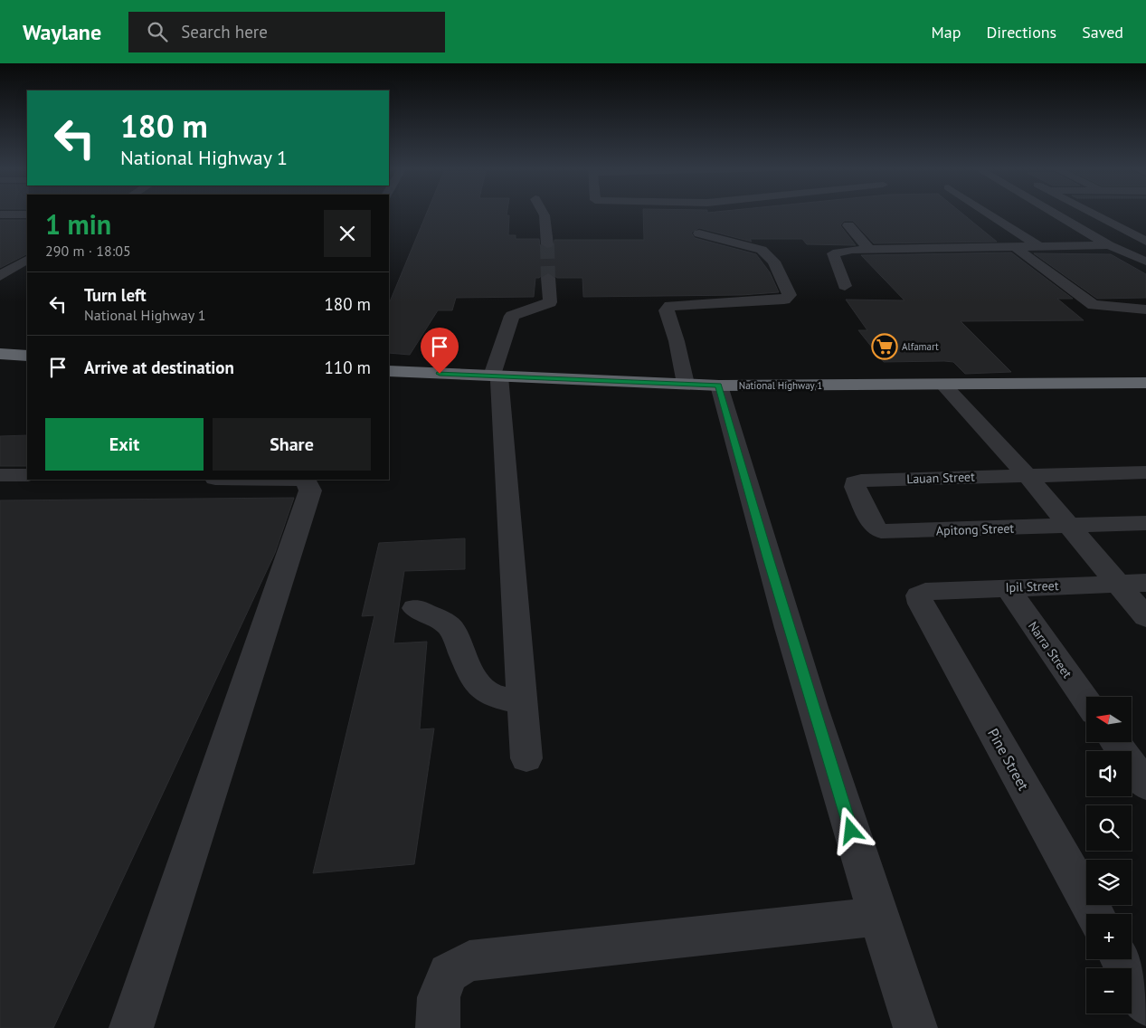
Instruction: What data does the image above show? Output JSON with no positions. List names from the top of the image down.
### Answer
{
  "streets": {
    "highway": ["National Highway 1"],
    "street": [
      "Lauan Street",
      "Apitong Street",
      "Ipil Street",
      "Narra Street",
      "Pine Street"
    ]
  },
  "crossings": [
    ["Lauan Street", "Apitong Street"],
    ["Ipil Street", "Narra Street"],
    ["Ipil Street", "Pine Street"]
  ],
  "places": {
    "supermarket": ["Alfamart"]
  },
  "north": "left",
  "page": {
    "header": "Waylane",
    "search": "Search here",
    "nav": ["Map", "Directions", "Saved"],
    "turn": ["180 m", "National Highway 1"],
    "heading": ["1 min", "290 m · 18:05"],
    "list": [
      {
        "name": "Turn left",
        "note": "National Highway 1",
        "value": "180 m"
      },
      {
        "name": "Arrive at destination",
        "value": "110 m"
      }
    ],
    "buttons": ["Exit", "Share"],
    "map_buttons": ["+", "−"]
  }
}
